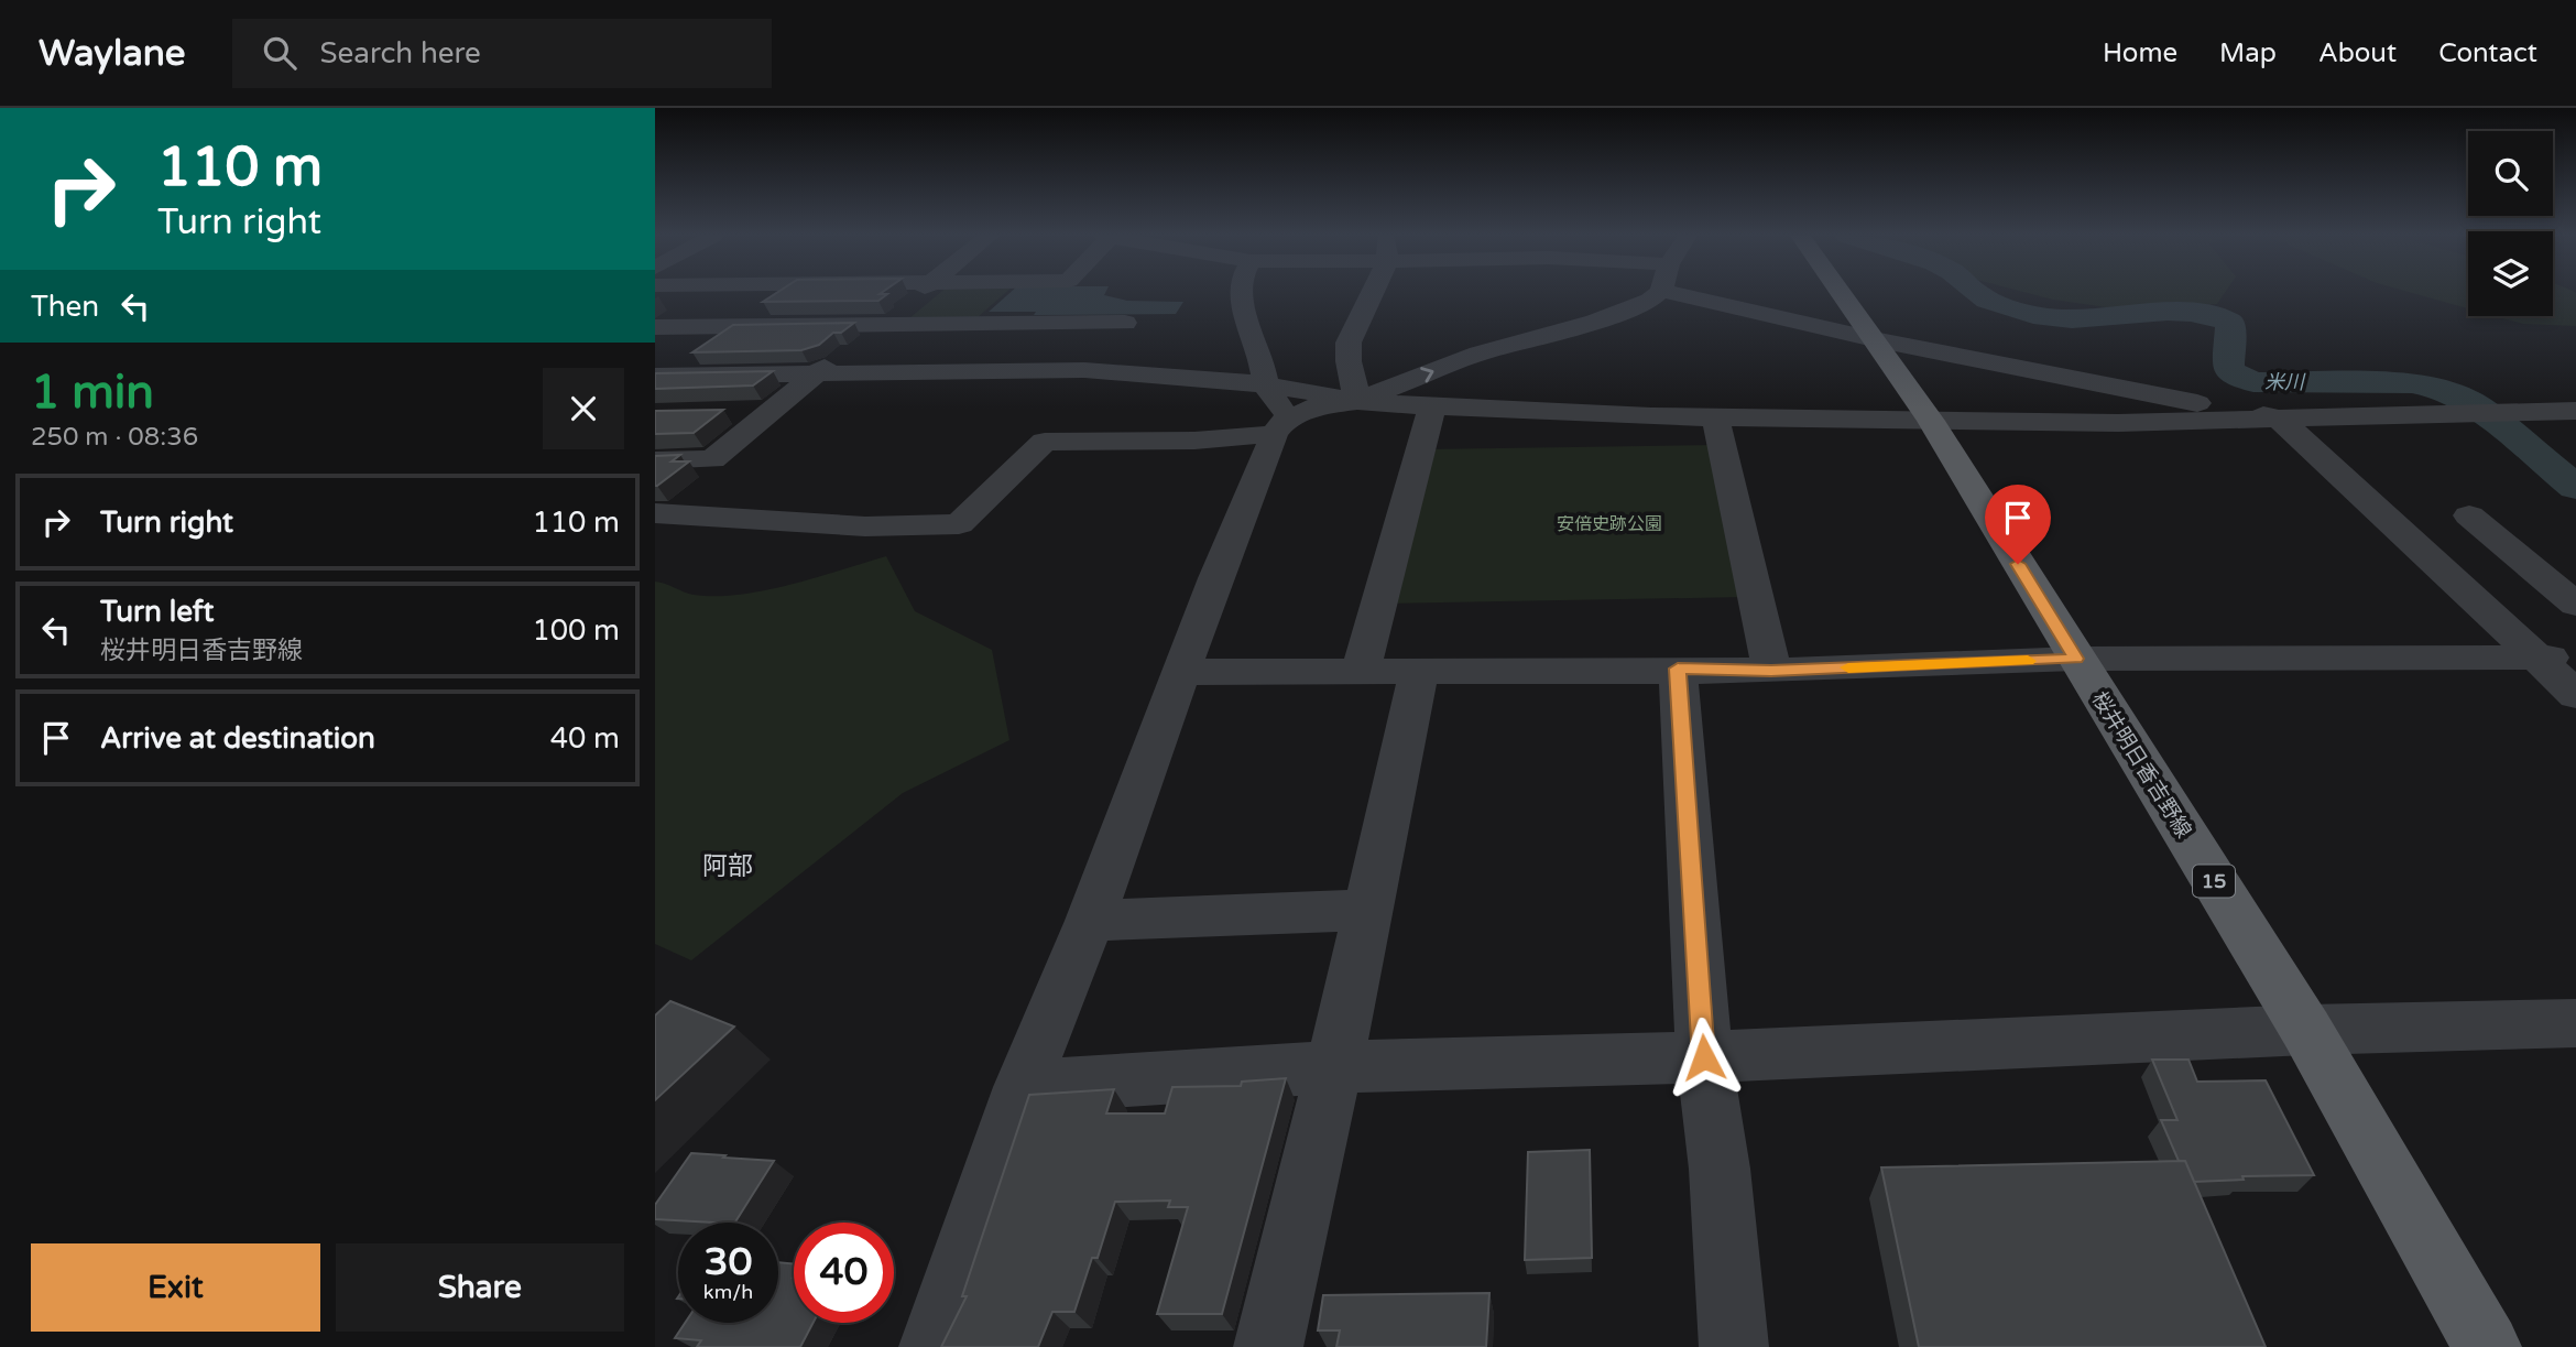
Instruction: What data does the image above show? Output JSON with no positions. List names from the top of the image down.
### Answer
{
  "streets": {
    "main road": ["桜井明日香吉野線", "15"]
  },
  "districts": ["阿部"],
  "water": ["米川"],
  "parks": ["安倍史跡公園"],
  "page": {
    "header": "Waylane",
    "search": "Search here",
    "nav": [
      "Home",
      "Map",
      "About",
      "Contact"
    ],
    "turn": ["110 m", "Turn right"],
    "then": "Then",
    "heading": ["1 min", "250 m · 08:36"],
    "list": [
      {
        "name": "Turn right",
        "value": "110 m"
      },
      {
        "name": "Turn left",
        "note": "桜井明日香吉野線",
        "value": "100 m"
      },
      {
        "name": "Arrive at destination",
        "value": "40 m"
      }
    ],
    "speed": "30 km/h",
    "limit": "40",
    "buttons": ["Exit", "Share"]
  }
}
